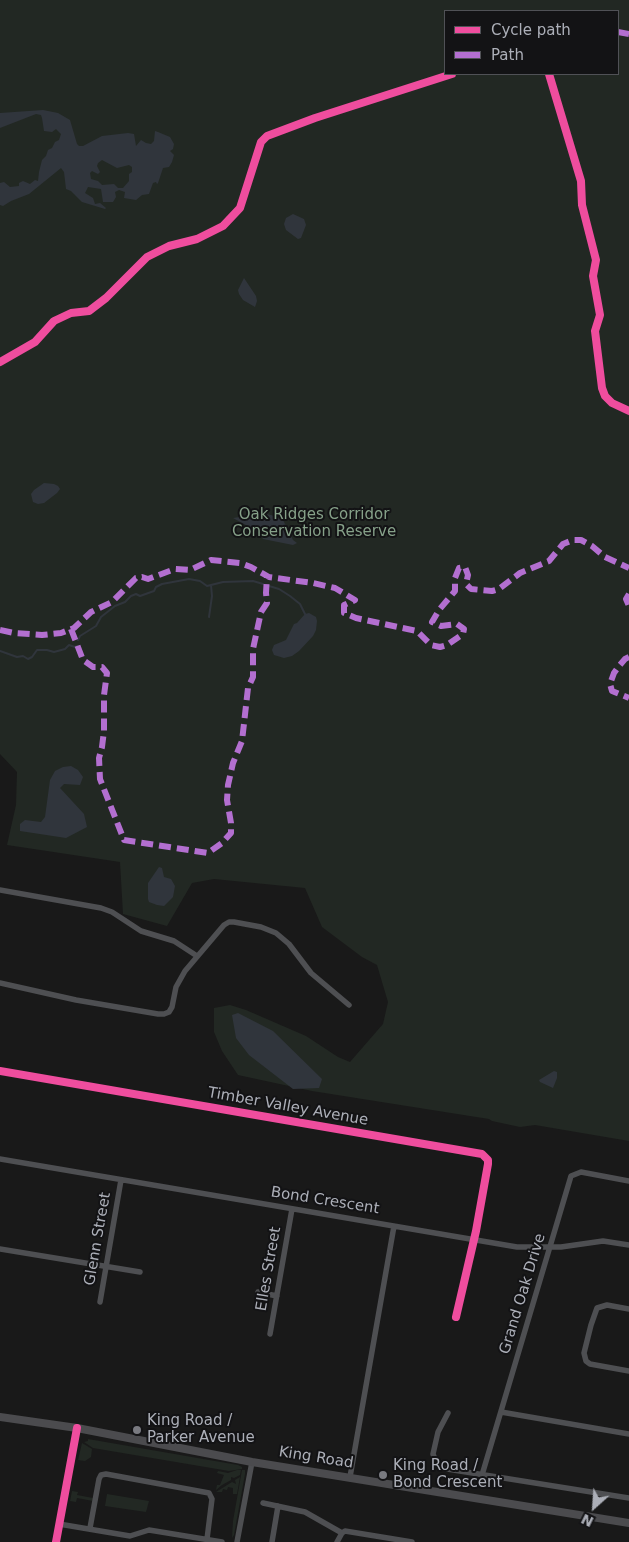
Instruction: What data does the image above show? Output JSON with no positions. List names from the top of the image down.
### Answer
{
  "streets": {
    "main road": ["King Road"],
    "street": [
      "Timber Valley Avenue",
      "Bond Crescent",
      "Glenn Street",
      "Elles Street",
      "Grand Oak Drive"
    ]
  },
  "crossings": [
    ["Bond Crescent", "Glenn Street"],
    ["Bond Crescent", "Elles Street"],
    ["Bond Crescent", "King Road"]
  ],
  "parks": ["Oak Ridges Corridor Conservation Reserve"],
  "places": ["King Road / Parker Avenue", "King Road / Bond Crescent"],
  "legend": ["Cycle path", "Path"],
  "north": "bottom left"
}
